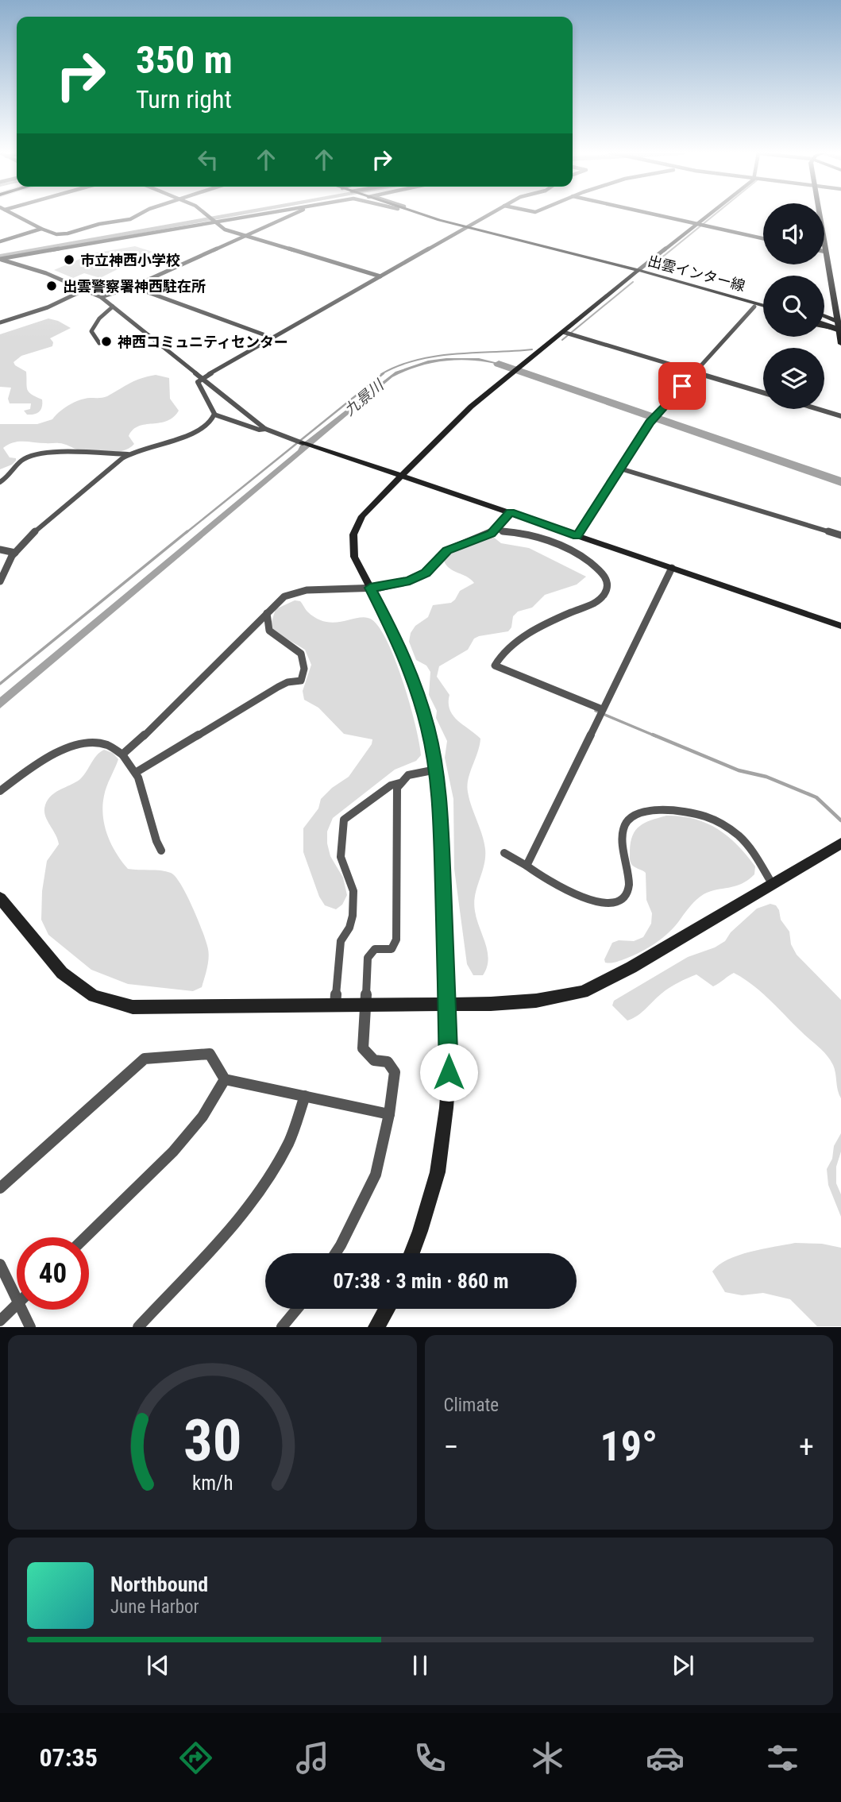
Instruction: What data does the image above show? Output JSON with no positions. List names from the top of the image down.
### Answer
{
  "streets": {
    "street": ["出雲インター線"]
  },
  "water": ["九景川"],
  "places": ["市立神西小学校", "出雲警察署神西駐在所", "神西コミュニティセンター"],
  "page": {
    "turn": ["350 m", "Turn right"],
    "limit": "40",
    "trip": "07:38 · 3 min · 860 m",
    "tile": "Climate",
    "heat": ["−", "19°", "+"],
    "song": ["Northbound", "June Harbor"],
    "tabs": "07:35",
    "gauge": ["30", "km/h"]
  }
}
